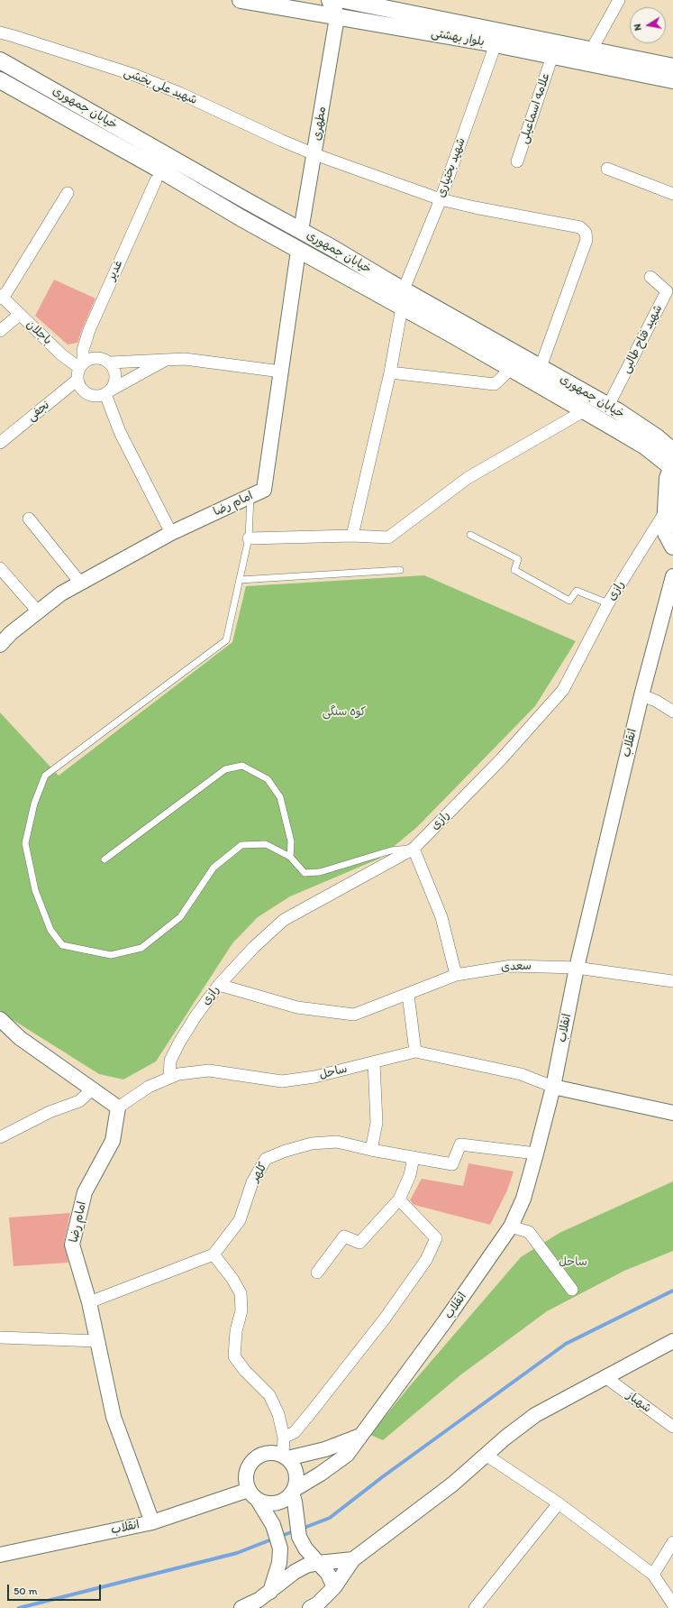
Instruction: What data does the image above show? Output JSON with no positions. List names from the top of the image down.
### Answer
{
  "streets": {
    "main road": ["بلوار بهشتی", "خیابان جمهوری"],
    "street": [
      "شهید علی بخشی",
      "علامه اسماعیلی",
      "مطهری",
      "شهید بختیاری",
      "غدیر",
      "باجلان",
      "شهید فتاح طالبی",
      "نجفی",
      "امام رضا",
      "رازی",
      "انقلاب",
      "سعدی",
      "ساحل",
      "کلهر",
      "شهباز"
    ]
  },
  "crossings": [
    ["بلوار بهشتی", "علامه اسماعیلی"],
    ["بلوار بهشتی", "مطهری"],
    ["بلوار بهشتی", "شهید بختیاری"],
    ["شهید علی بخشی", "خیابان جمهوری"],
    ["شهید علی بخشی", "مطهری"],
    ["شهید علی بخشی", "شهید بختیاری"],
    ["خیابان جمهوری", "مطهری"],
    ["خیابان جمهوری", "شهید بختیاری"],
    ["خیابان جمهوری", "شهید فتاح طالبی"],
    ["خیابان جمهوری", "امام رضا"],
    ["غدیر", "باجلان"],
    ["غدیر", "نجفی"],
    ["باجلان", "نجفی"],
    ["امام رضا", "انقلاب"],
    ["امام رضا", "ساحل"],
    ["رازی", "سعدی"],
    ["رازی", "ساحل"],
    ["انقلاب", "سعدی"],
    ["انقلاب", "ساحل"],
    ["انقلاب", "کلهر"]
  ],
  "parks": ["کوه سنگی", "ساحل"],
  "scale_bar": "50 m",
  "north": "left"
}
